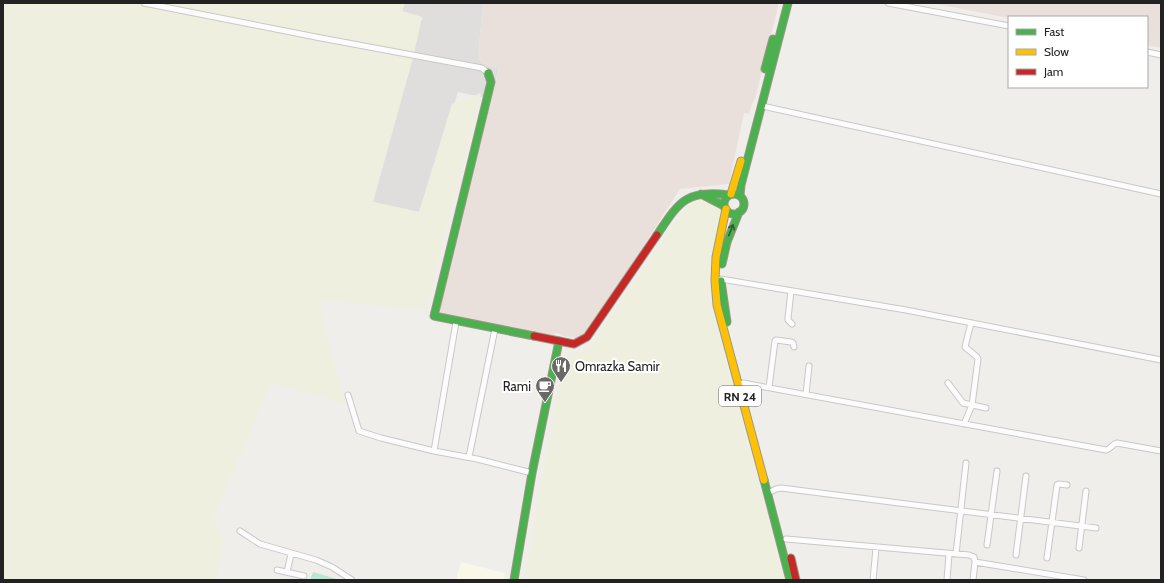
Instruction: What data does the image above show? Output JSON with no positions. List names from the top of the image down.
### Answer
{
  "streets": {
    "main road": ["RN 24"]
  },
  "places": {
    "restaurant": ["Omrazka Samir"],
    "cafe": ["Rami"]
  },
  "legend": ["Fast", "Slow", "Jam"]
}
